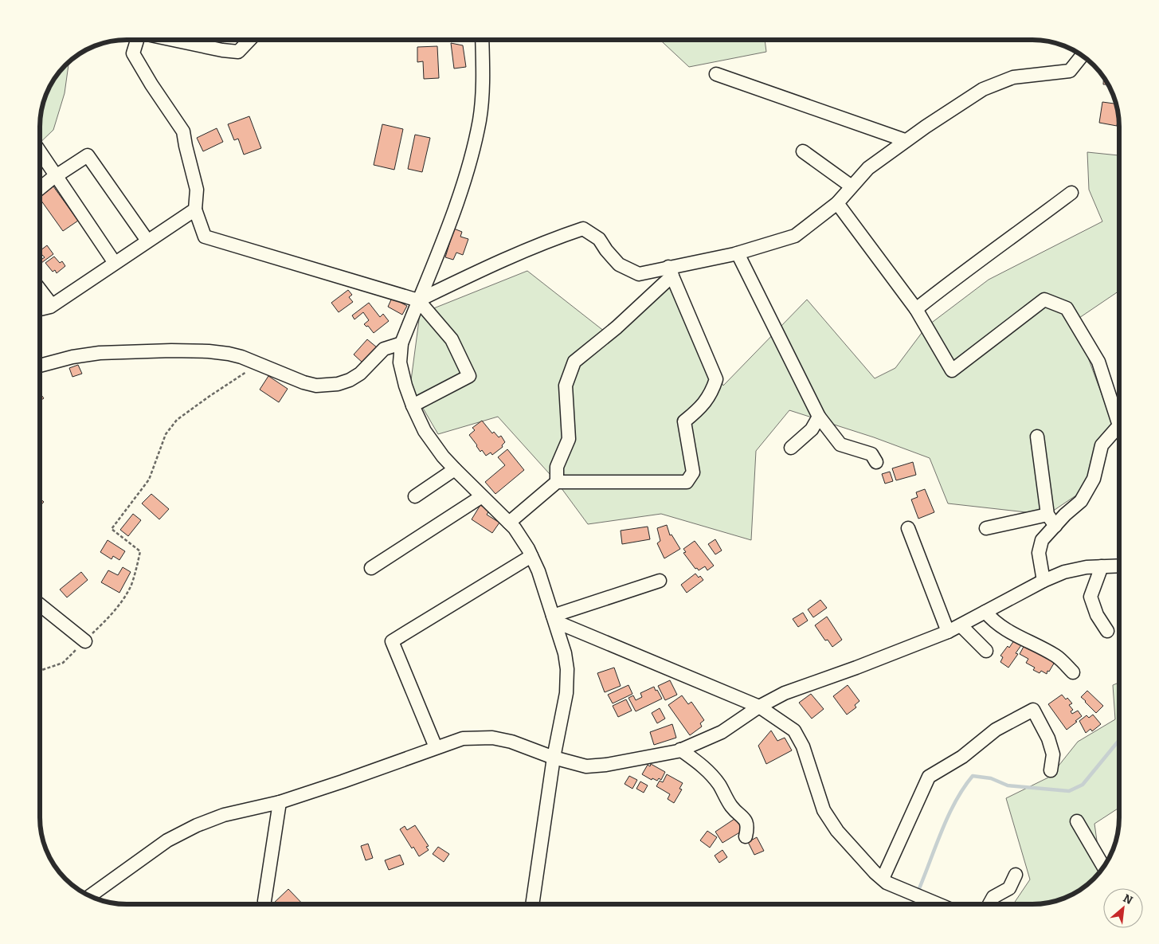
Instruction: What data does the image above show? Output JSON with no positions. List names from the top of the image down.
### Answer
{
  "north": "top right"
}
